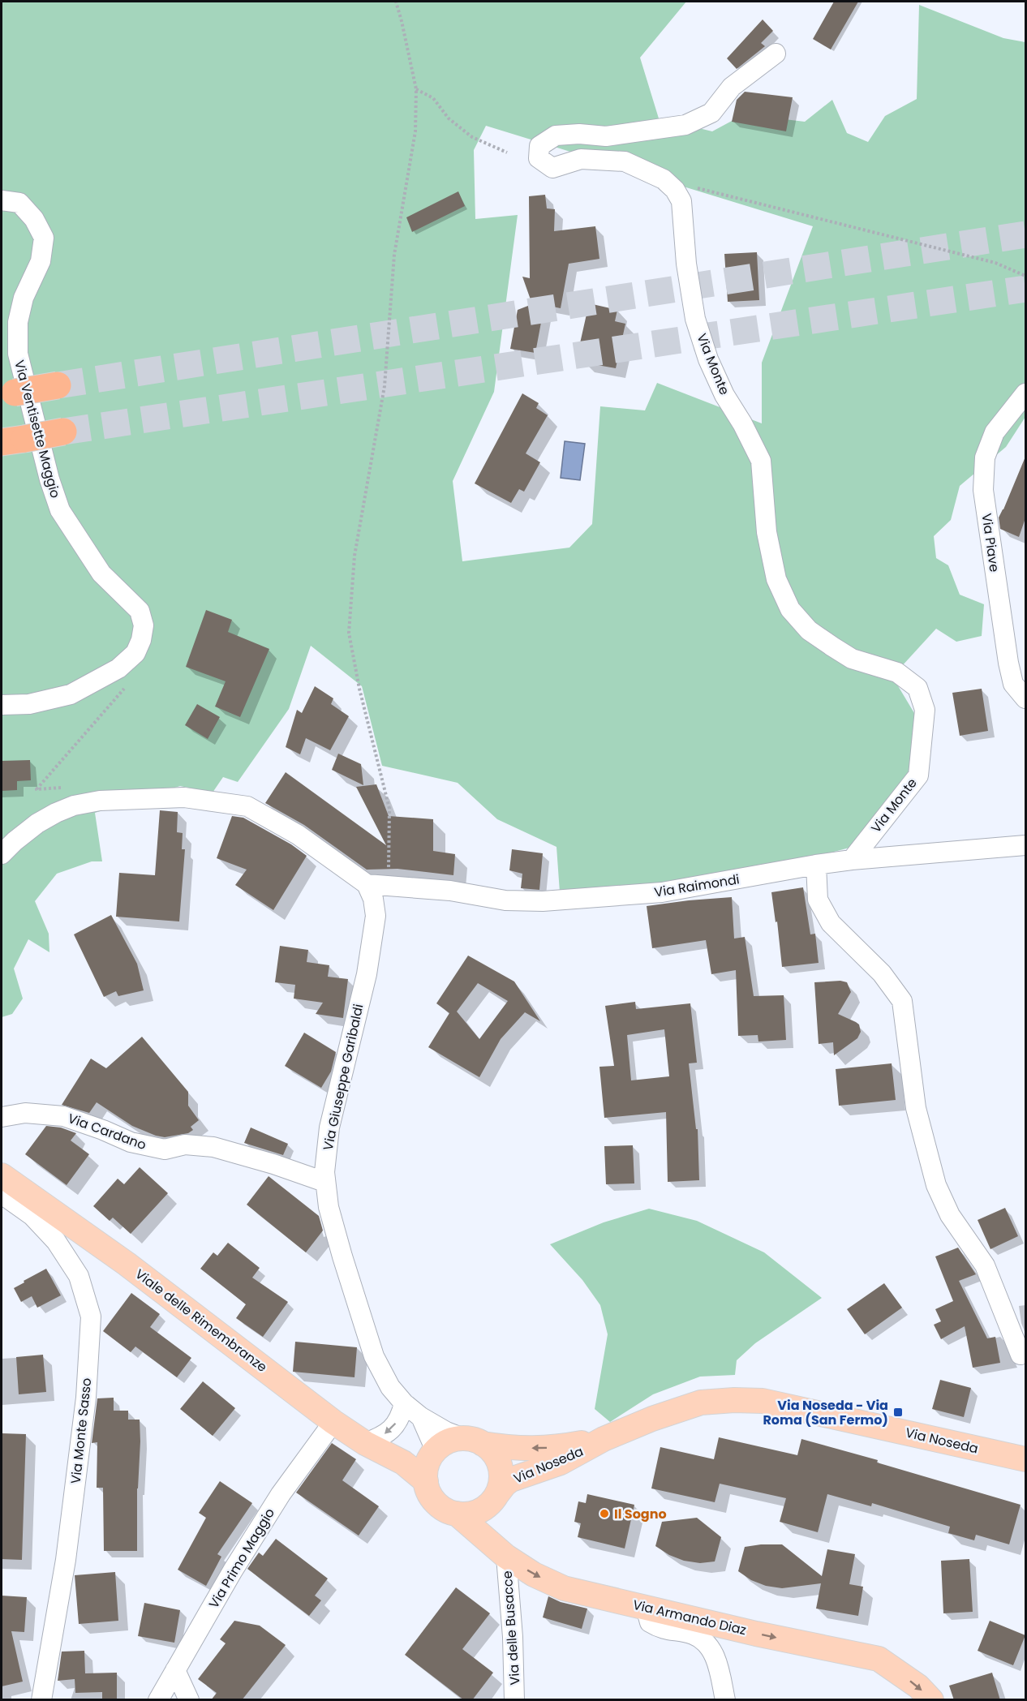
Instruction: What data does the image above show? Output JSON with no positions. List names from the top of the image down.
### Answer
{
  "streets": {
    "main road": ["Viale delle Rimembranze", "Via Noseda", "Via Armando Diaz"],
    "street": [
      "Via Monte",
      "Via Ventisette Maggio",
      "Via Piave",
      "Via Raimondi",
      "Via Giuseppe Garibaldi",
      "Via Cardano",
      "Via Monte Sasso",
      "Via Primo Maggio",
      "Via delle Busacce"
    ]
  },
  "crossings": [
    ["Via Monte", "Via Raimondi"],
    ["Via Raimondi", "Via Giuseppe Garibaldi"],
    ["Via Giuseppe Garibaldi", "Via Cardano"],
    ["Via Giuseppe Garibaldi", "Viale delle Rimembranze"],
    ["Via Giuseppe Garibaldi", "Via Noseda"],
    ["Via Giuseppe Garibaldi", "Via Armando Diaz"],
    ["Viale delle Rimembranze", "Via Noseda"],
    ["Viale delle Rimembranze", "Via Primo Maggio"],
    ["Viale delle Rimembranze", "Via Armando Diaz"],
    ["Via Noseda", "Via Armando Diaz"],
    ["Via Armando Diaz", "Via delle Busacce"]
  ],
  "one_way": ["Via Armando Diaz"],
  "places": {
    "transit": ["Via Noseda - Via Roma (San Fermo)"],
    "other": ["Il Sogno"]
  }
}
